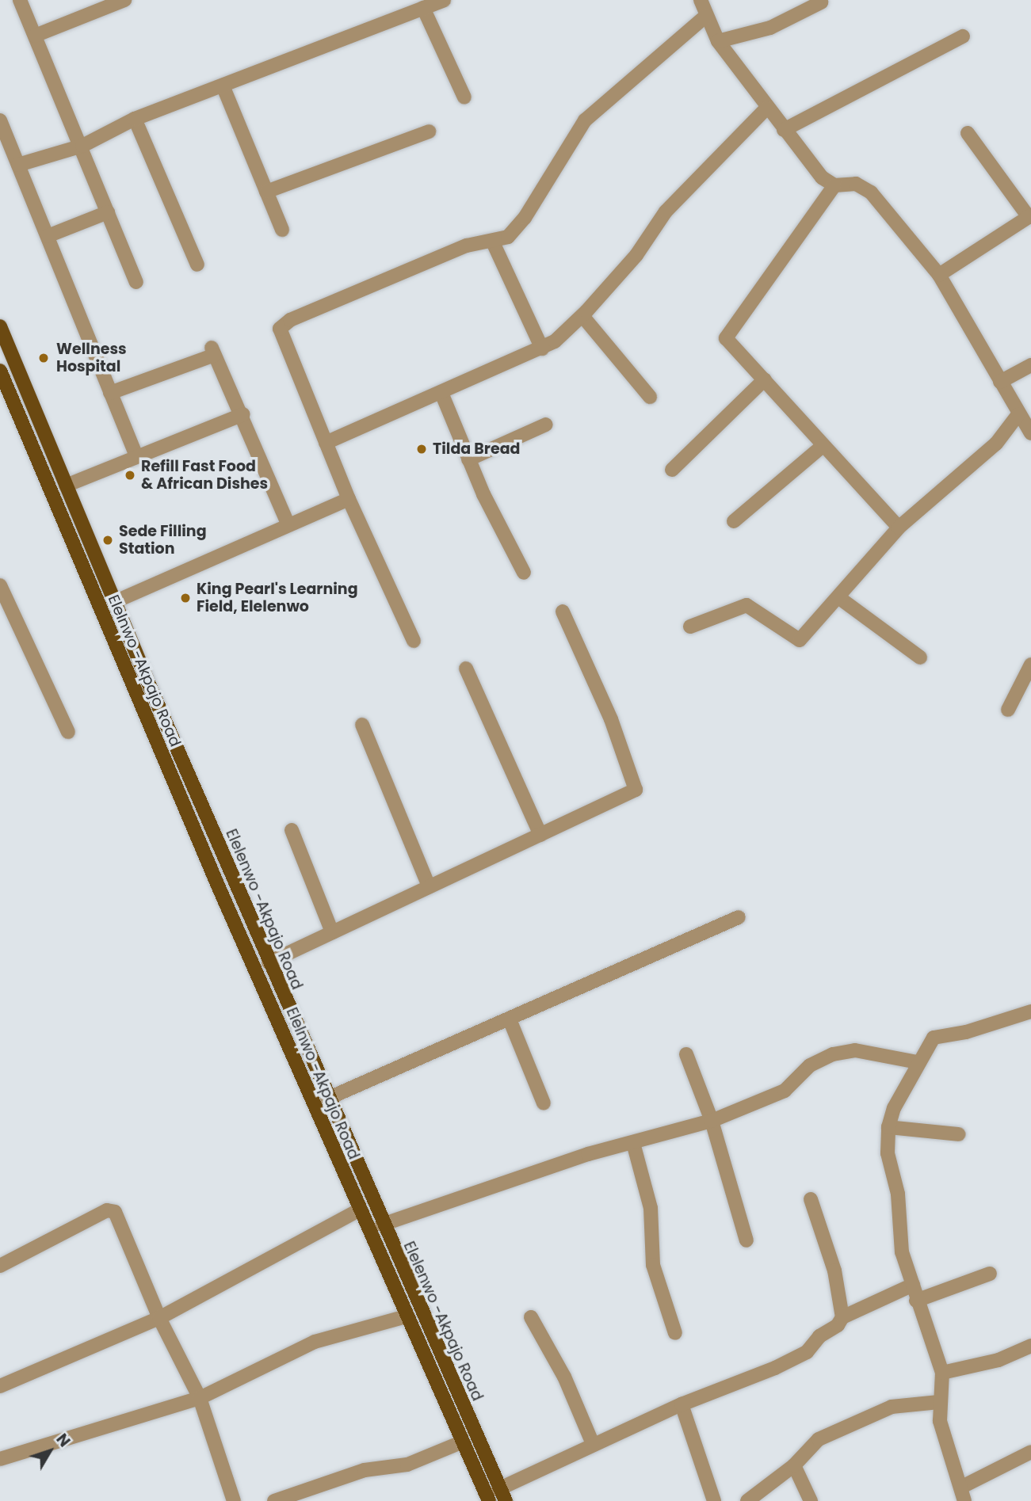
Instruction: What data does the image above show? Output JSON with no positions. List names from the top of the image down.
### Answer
{
  "streets": {
    "main road": ["Elelnwo -Akpajo Road", "Elelenwo -Akpajo Road"]
  },
  "places": [
    "Wellness Hospital",
    "Tilda Bread",
    "Refill Fast Food & African Dishes",
    "Sede Filling Station",
    "King Pearl's Learning Field, Elelenwo"
  ],
  "north": "top right"
}
